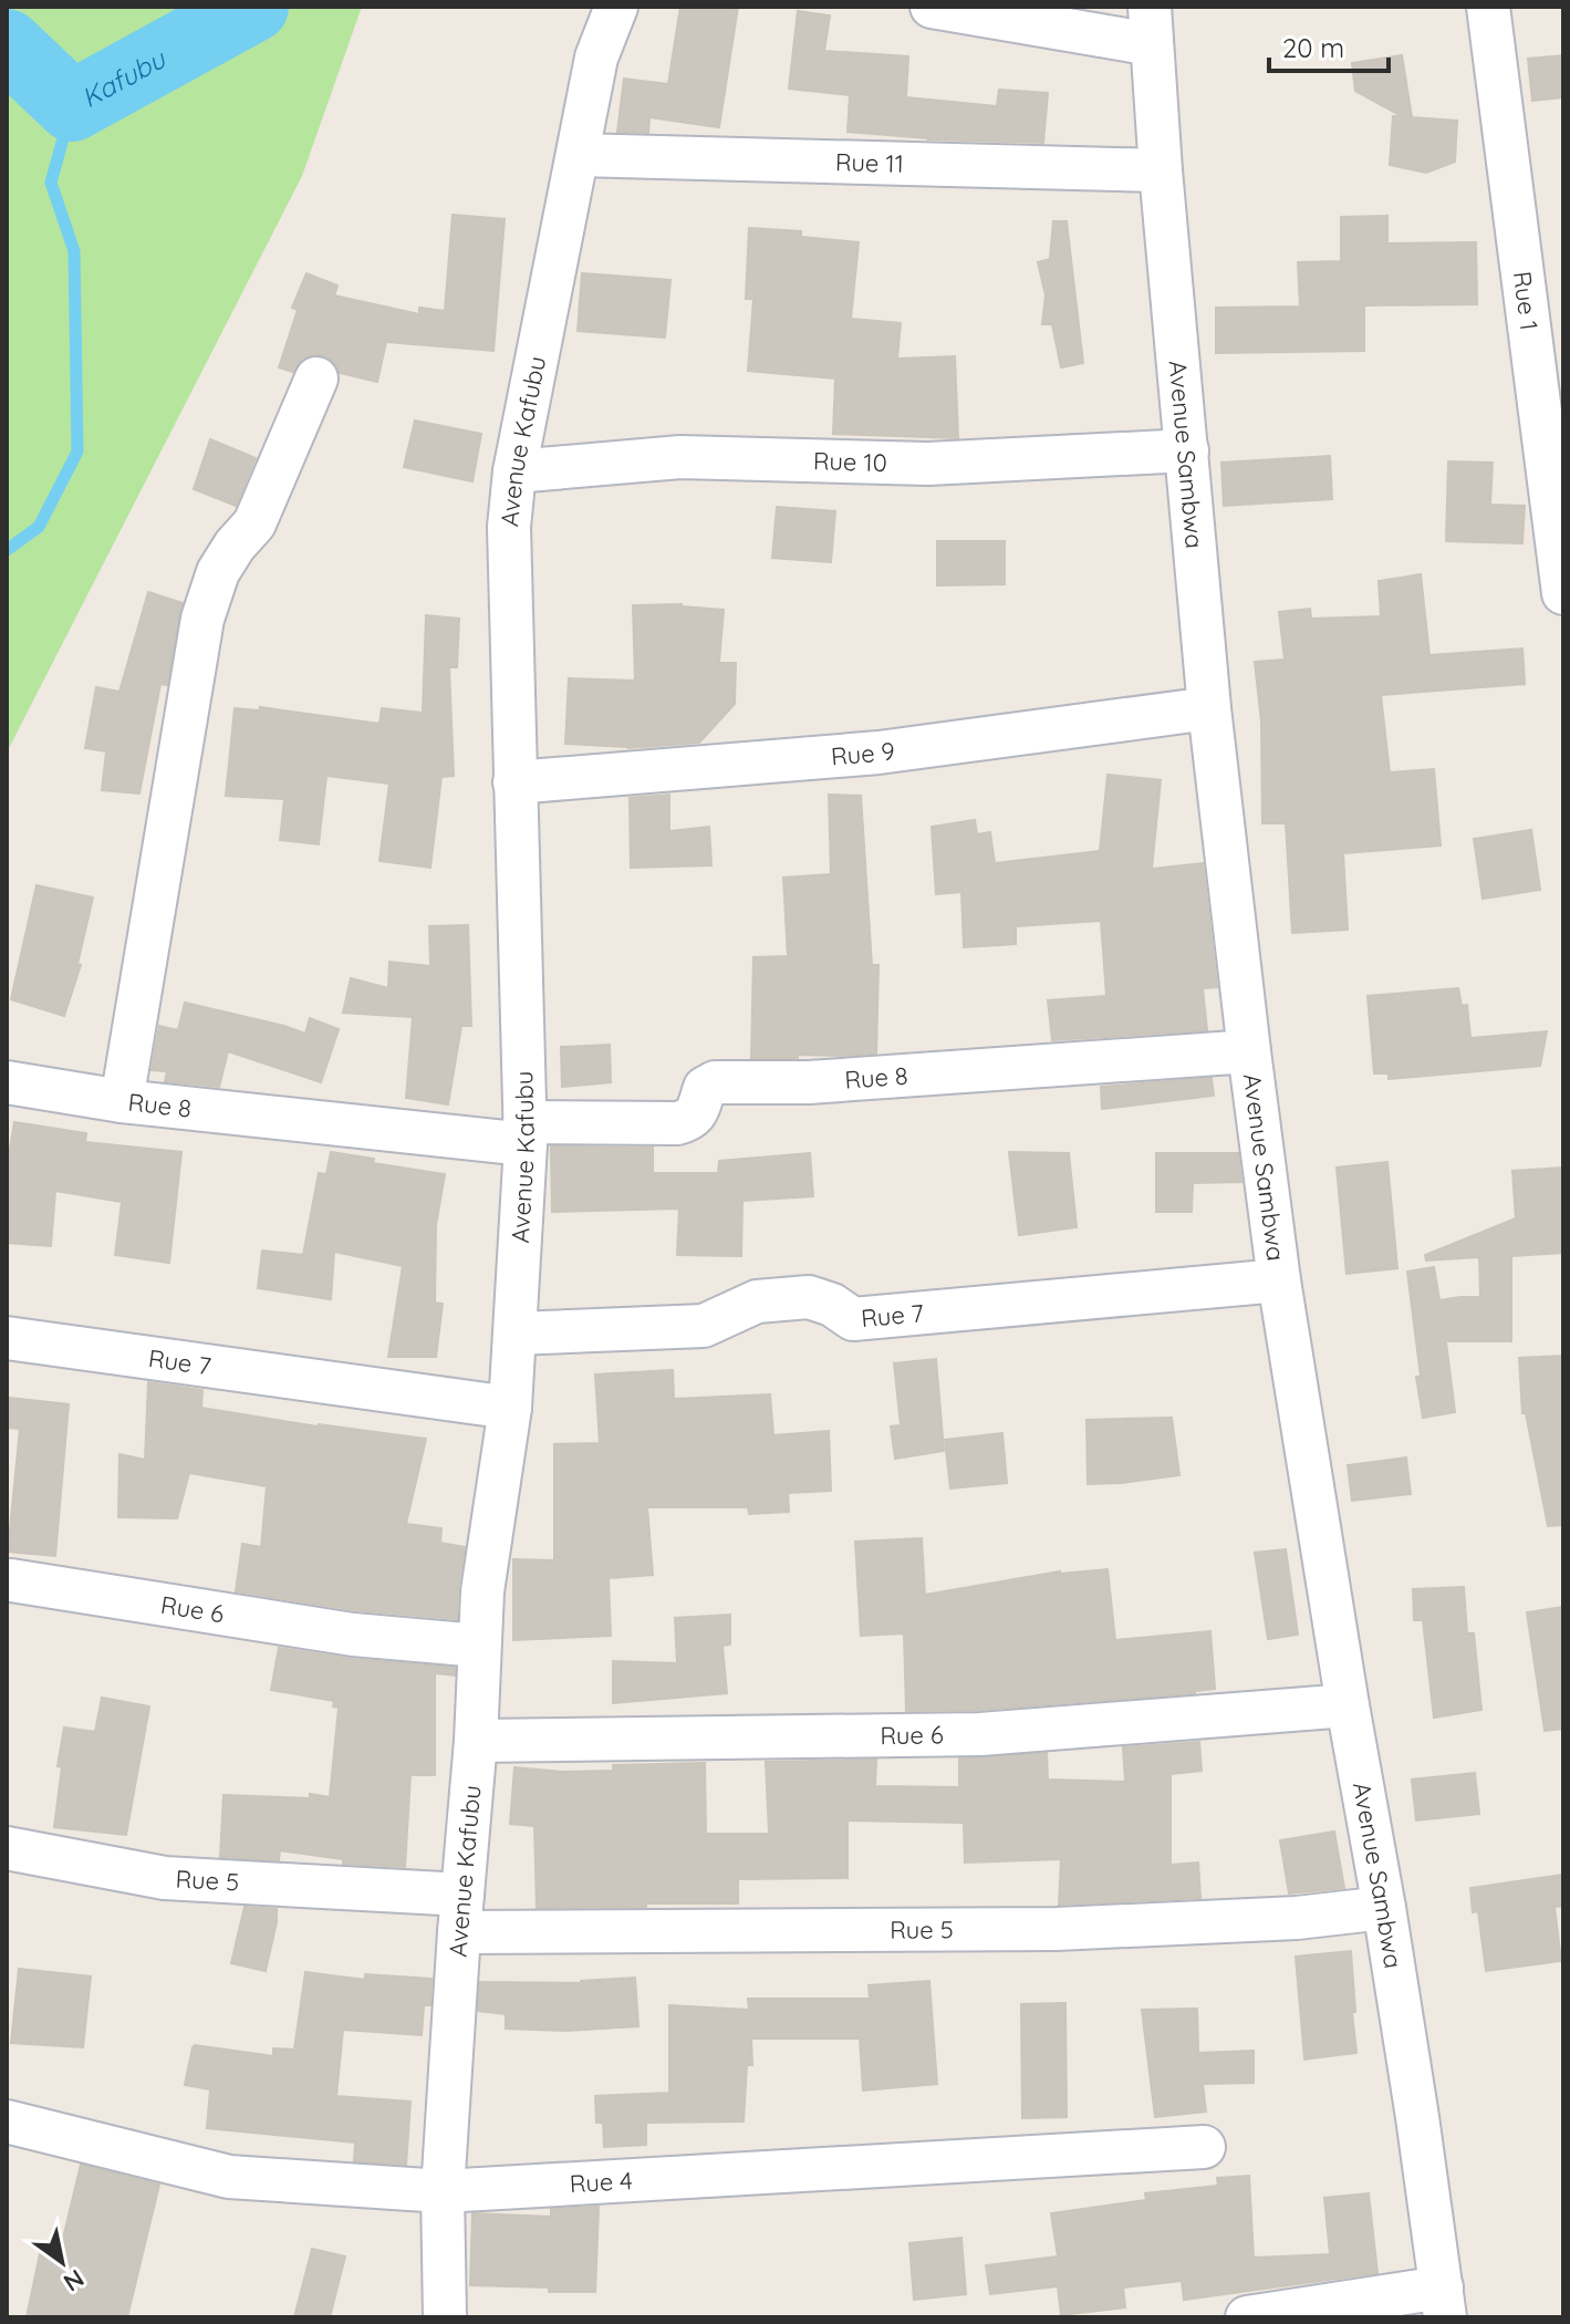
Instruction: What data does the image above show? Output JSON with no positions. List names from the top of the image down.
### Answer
{
  "streets": {
    "street": [
      "Rue 11",
      "Rue 1",
      "Avenue Kafubu",
      "Avenue Sambwa",
      "Rue 10",
      "Rue 9",
      "Rue 8",
      "Rue 7",
      "Rue 6",
      "Rue 5",
      "Rue 4"
    ]
  },
  "crossings": [
    ["Rue 11", "Avenue Kafubu"],
    ["Rue 11", "Avenue Sambwa"],
    ["Avenue Kafubu", "Rue 10"],
    ["Avenue Kafubu", "Rue 9"],
    ["Avenue Kafubu", "Rue 8"],
    ["Avenue Kafubu", "Rue 7"],
    ["Avenue Kafubu", "Rue 6"],
    ["Avenue Kafubu", "Rue 5"],
    ["Avenue Kafubu", "Rue 4"],
    ["Avenue Sambwa", "Rue 10"],
    ["Avenue Sambwa", "Rue 9"],
    ["Avenue Sambwa", "Rue 8"],
    ["Avenue Sambwa", "Rue 7"],
    ["Avenue Sambwa", "Rue 6"],
    ["Avenue Sambwa", "Rue 5"]
  ],
  "water": ["Kafubu"],
  "scale_bar": "20 m",
  "north": "bottom right"
}
